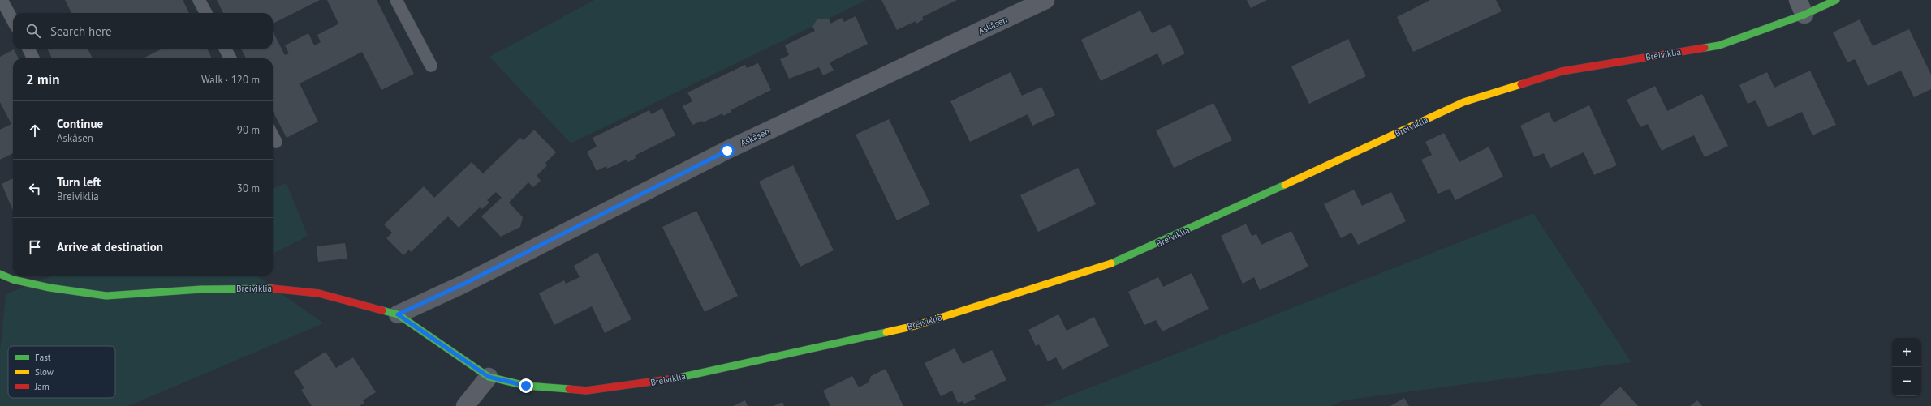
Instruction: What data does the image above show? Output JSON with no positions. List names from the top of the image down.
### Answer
{
  "streets": {
    "street": ["Askåsen", "Breiviklia"]
  },
  "crossings": [
    ["Askåsen", "Breiviklia"]
  ],
  "legend": ["Fast", "Slow", "Jam"],
  "page": {
    "search": "Search here",
    "heading": ["2 min", "Walk · 120 m"],
    "list": [
      ["Continue", "Askåsen", "90 m"],
      ["Turn left", "Breiviklia", "30 m"],
      "Arrive at destination"
    ],
    "map_buttons": ["+", "−"]
  }
}
